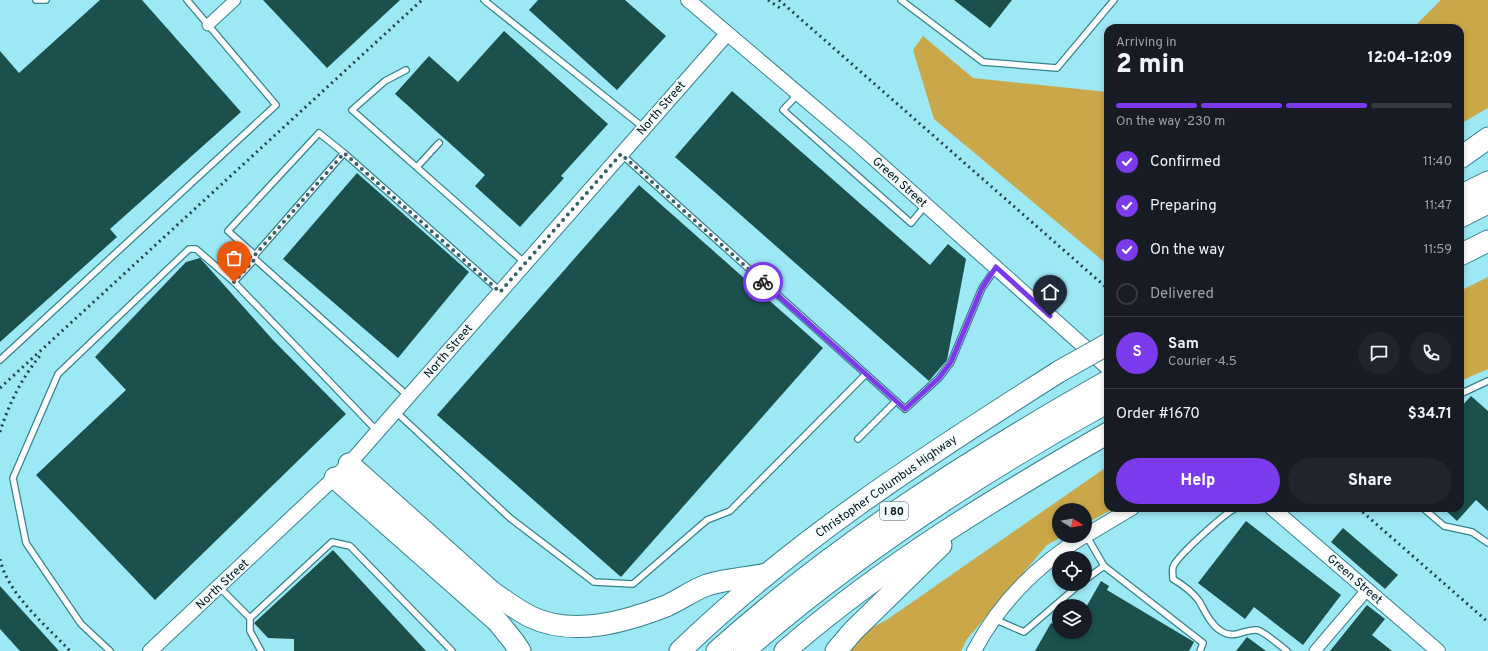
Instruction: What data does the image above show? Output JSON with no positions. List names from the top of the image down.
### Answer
{
  "streets": {
    "highway": ["Christopher Columbus Highway", "I 80"],
    "street": ["North Street", "Green Street"]
  },
  "crossings": [
    ["North Street", "Green Street"]
  ],
  "north": "right",
  "page": {
    "heading": ["2 min", "Arriving in", "12:04–12:09"],
    "panel": [
      "Sam",
      "Courier · 4.5",
      "Order #1670",
      "$34.71"
    ],
    "bar": "On the way · 230 m",
    "list": [
      ["Confirmed", "11:40"],
      ["Preparing", "11:47"],
      ["On the way", "11:59"],
      "Delivered"
    ],
    "round": "S",
    "buttons": ["Help", "Share"]
  }
}
